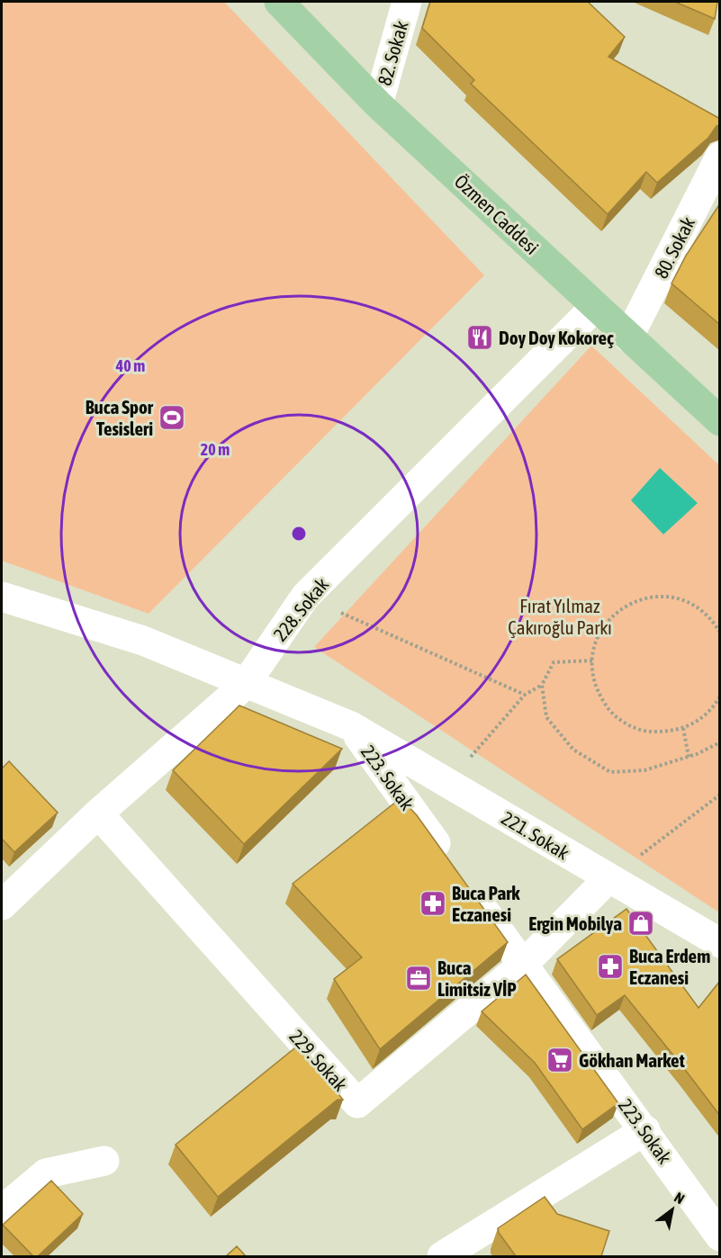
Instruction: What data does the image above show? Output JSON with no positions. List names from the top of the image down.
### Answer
{
  "streets": {
    "main road": ["Özmen Caddesi"],
    "street": [
      "82. Sokak",
      "80. Sokak",
      "228. Sokak",
      "223. Sokak",
      "221. Sokak",
      "229. Sokak"
    ]
  },
  "crossings": [
    ["82. Sokak", "Özmen Caddesi"],
    ["Özmen Caddesi", "80. Sokak"],
    ["Özmen Caddesi", "228. Sokak"],
    ["228. Sokak", "223. Sokak"],
    ["228. Sokak", "229. Sokak"],
    ["223. Sokak", "221. Sokak"],
    ["223. Sokak", "229. Sokak"],
    ["221. Sokak", "229. Sokak"]
  ],
  "parks": ["Fırat Yılmaz Çakıroğlu Parkı"],
  "places": {
    "restaurant": ["Doy Doy Kokoreç"],
    "sports": ["Buca Spor Tesisleri"],
    "pharmacy": ["Buca Park Eczanesi", "Buca Erdem Eczanesi"],
    "shop": ["Ergin Mobilya"],
    "office": ["Buca Limitsiz VİP"],
    "supermarket": ["Gökhan Market"]
  },
  "north": "top right",
  "rings": ["40 m", "20 m"]
}
